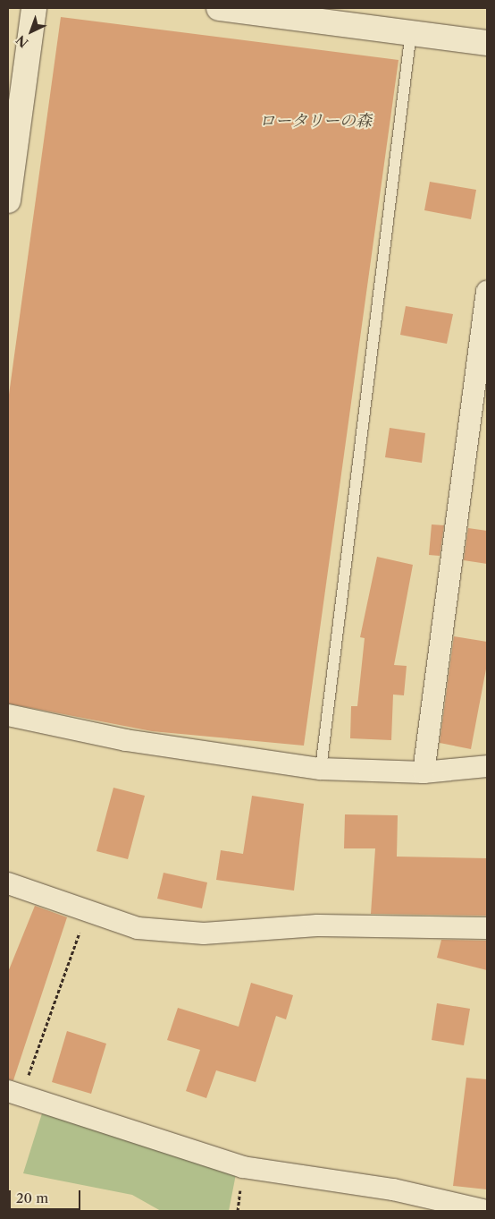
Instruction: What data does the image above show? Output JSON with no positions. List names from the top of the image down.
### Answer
{
  "parks": ["ロータリーの森"],
  "scale_bar": "20 m",
  "north": "bottom left"
}
